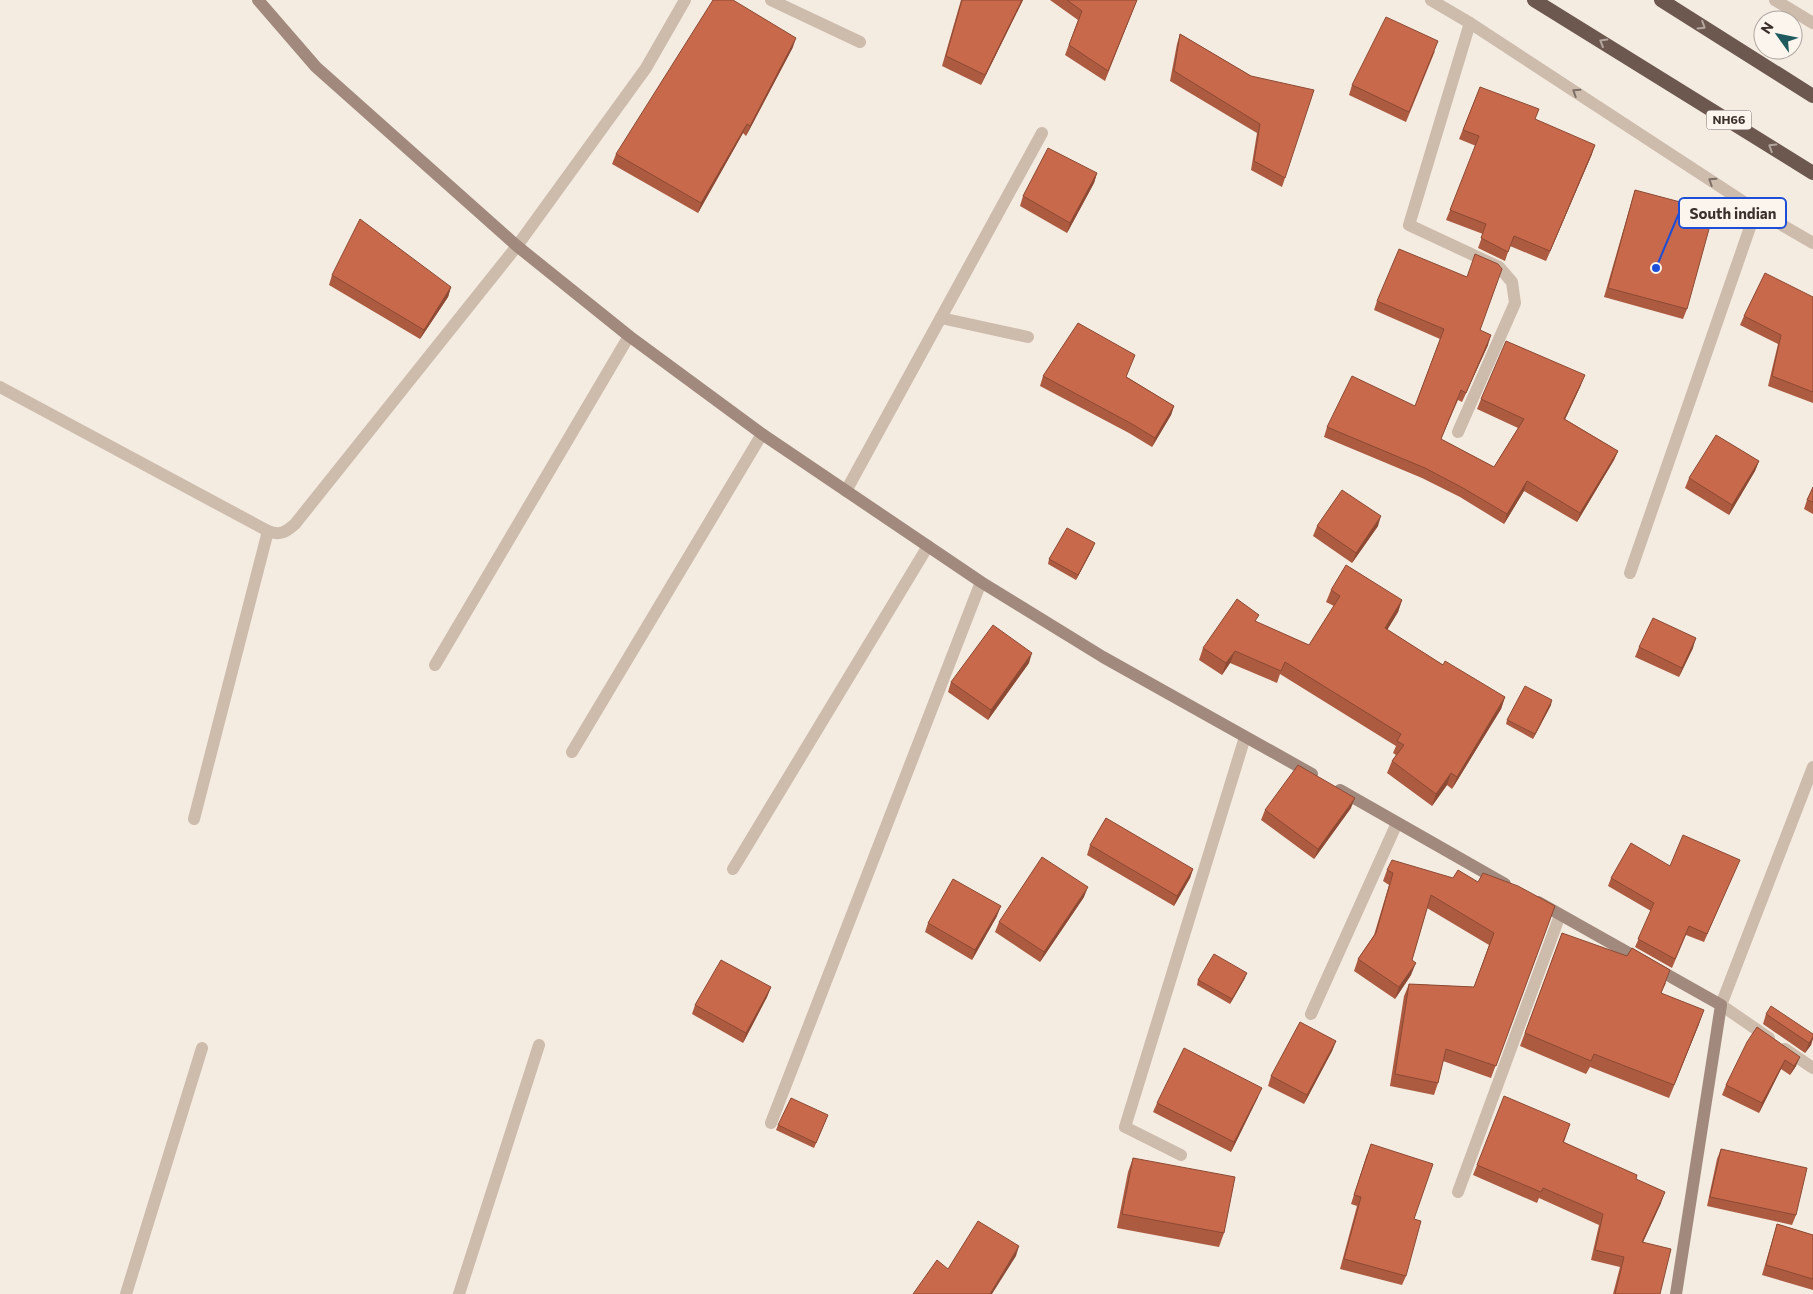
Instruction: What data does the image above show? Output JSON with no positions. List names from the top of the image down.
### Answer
{
  "streets": {
    "highway": ["NH66"]
  },
  "places": ["South indian"],
  "north": "top left"
}
